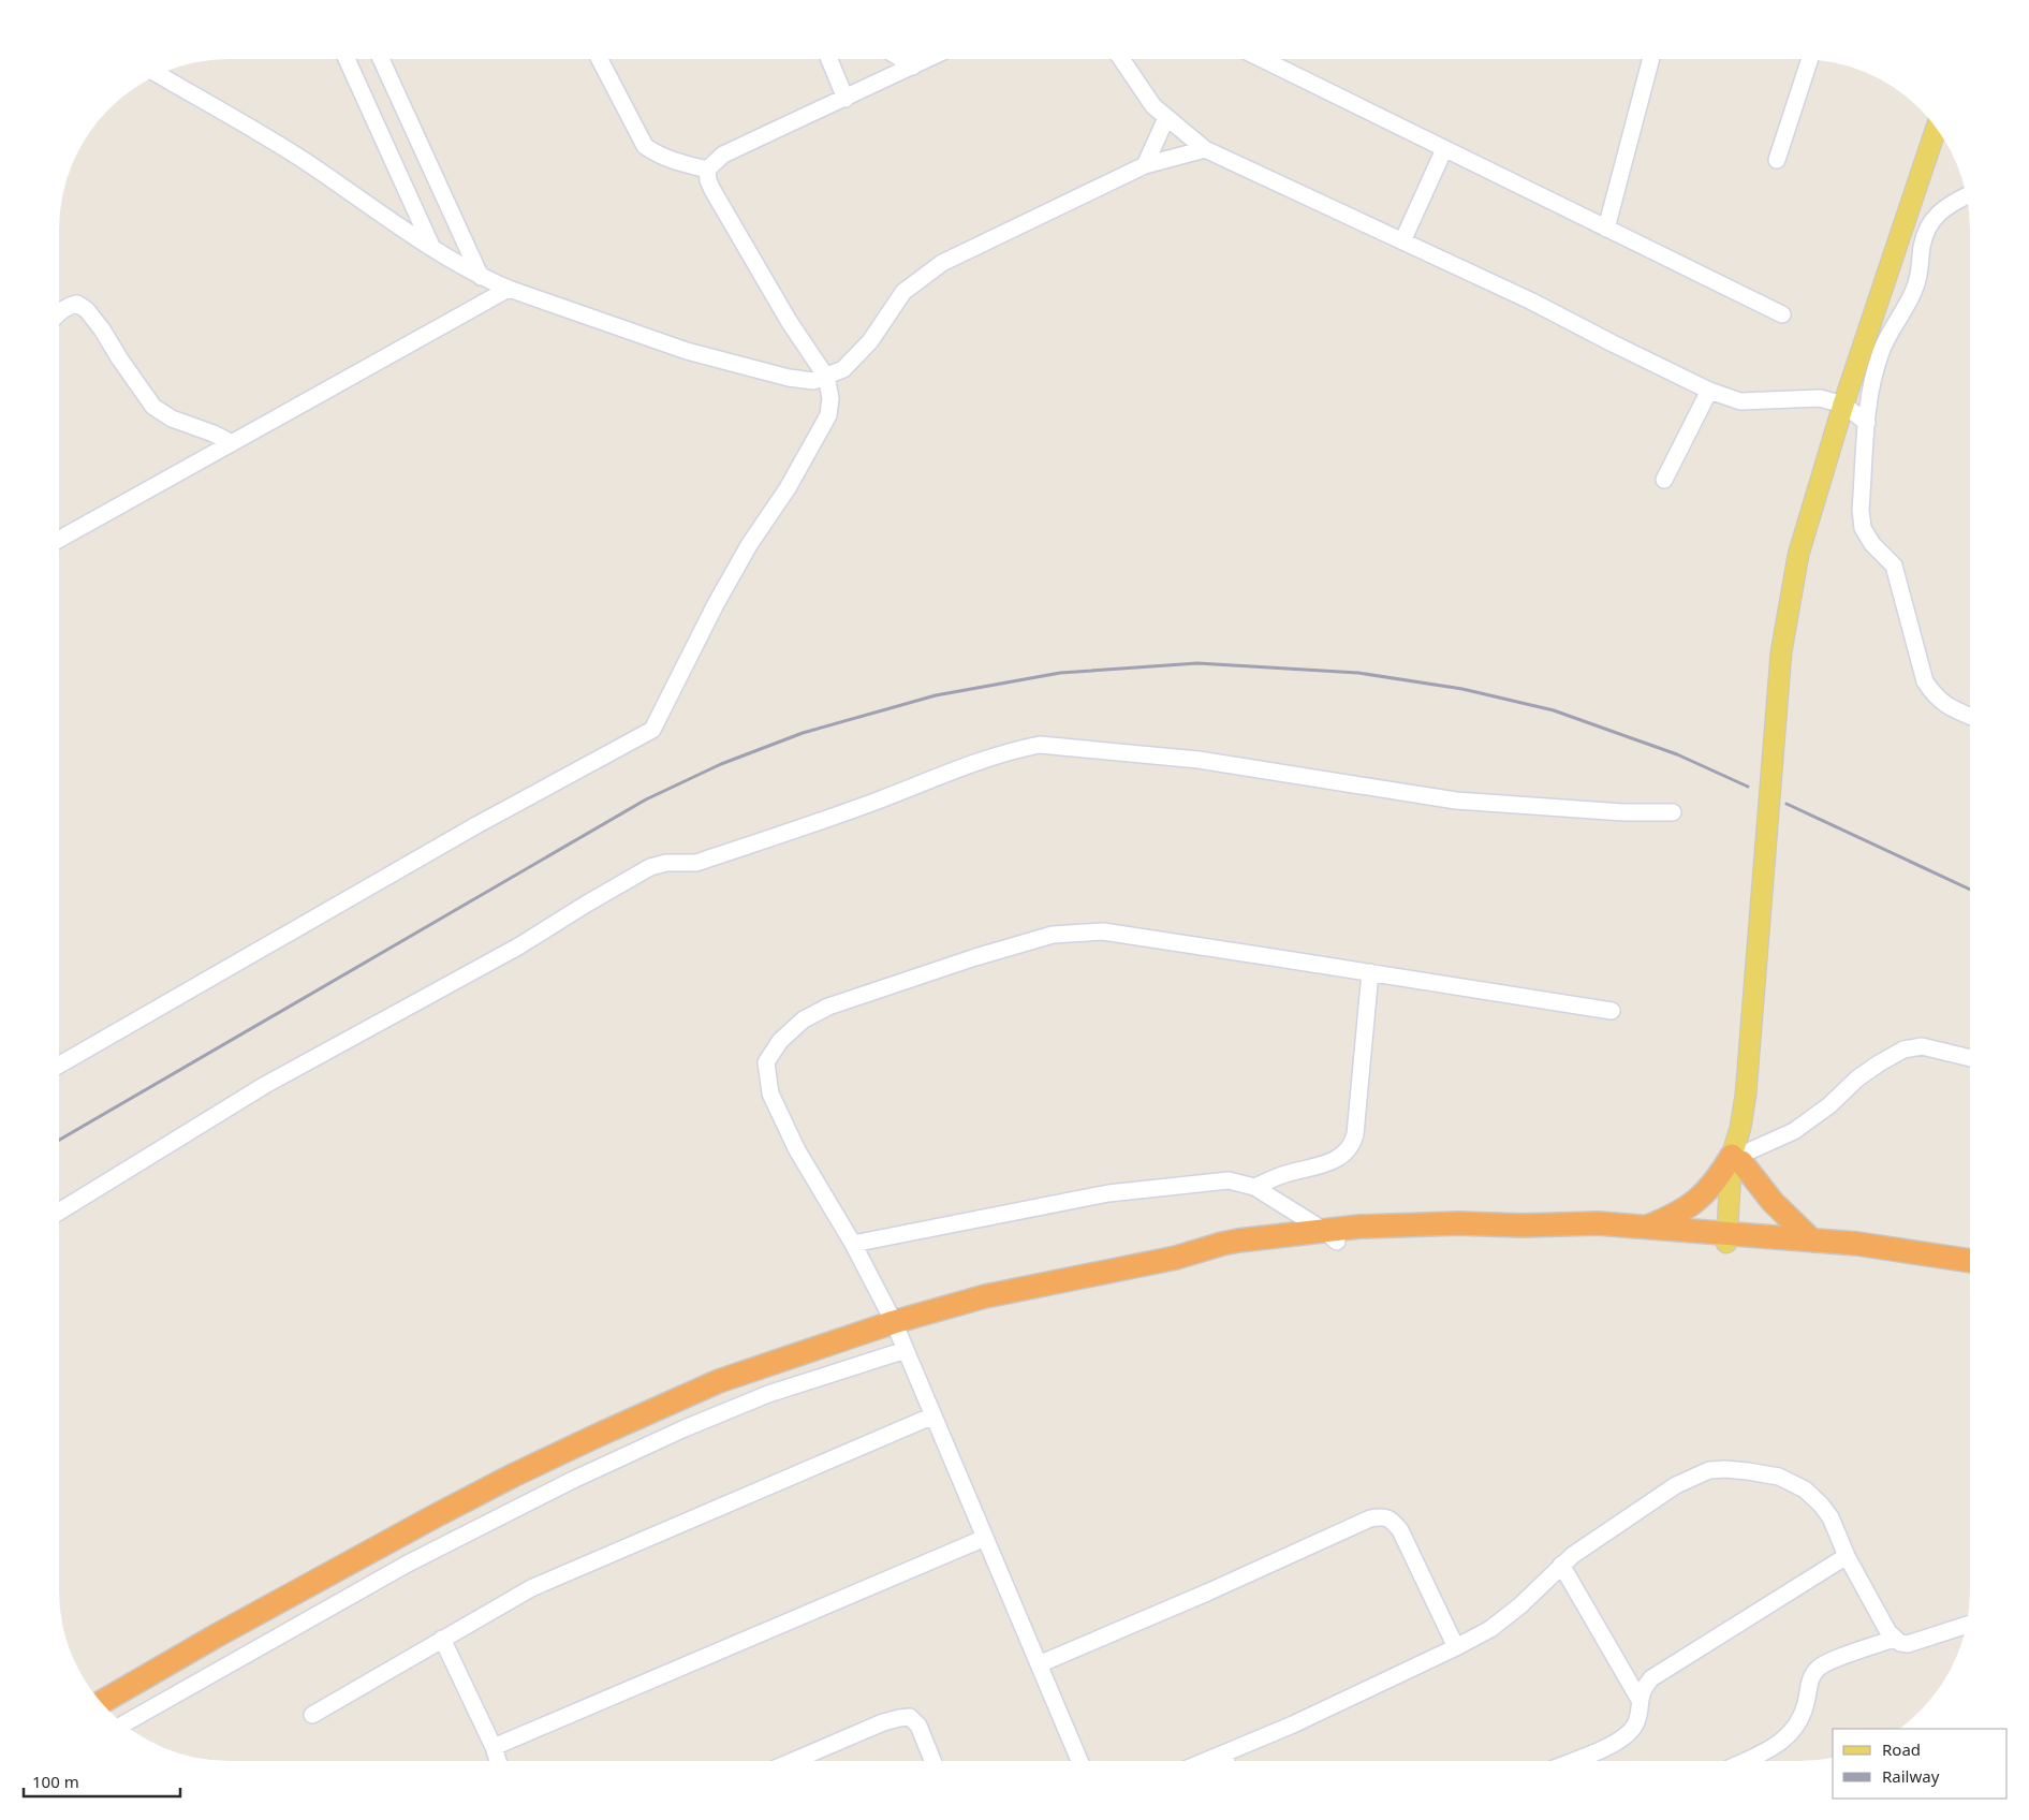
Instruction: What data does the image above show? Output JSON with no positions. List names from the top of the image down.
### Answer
{
  "legend": ["Road", "Railway"],
  "scale_bar": "100 m"
}
